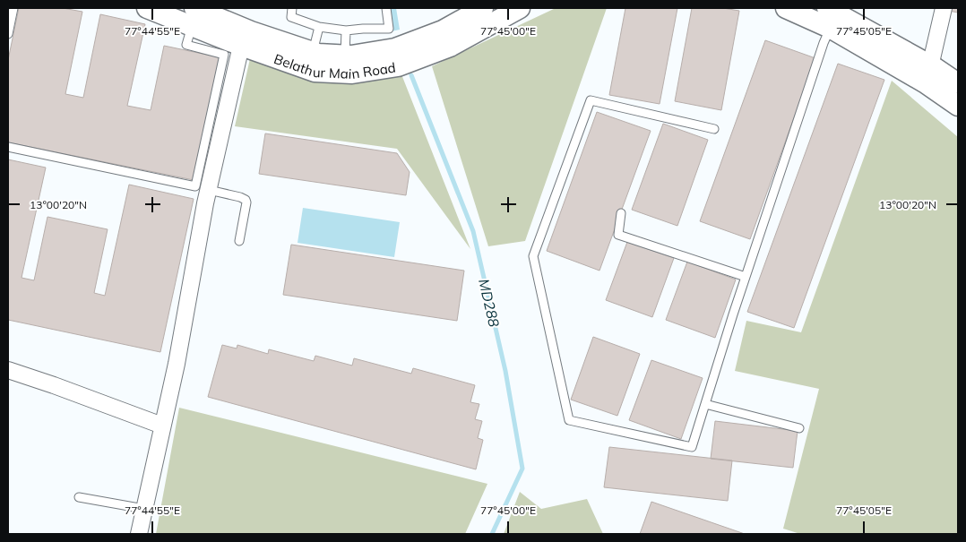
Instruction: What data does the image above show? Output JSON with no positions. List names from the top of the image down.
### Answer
{
  "streets": {
    "street": ["Belathur Main Road"]
  },
  "water": ["MD288"],
  "coordinates": [
    "77°44'55\"E",
    "77°45'00\"E",
    "77°45'05\"E",
    "13°00'20\"N"
  ]
}
